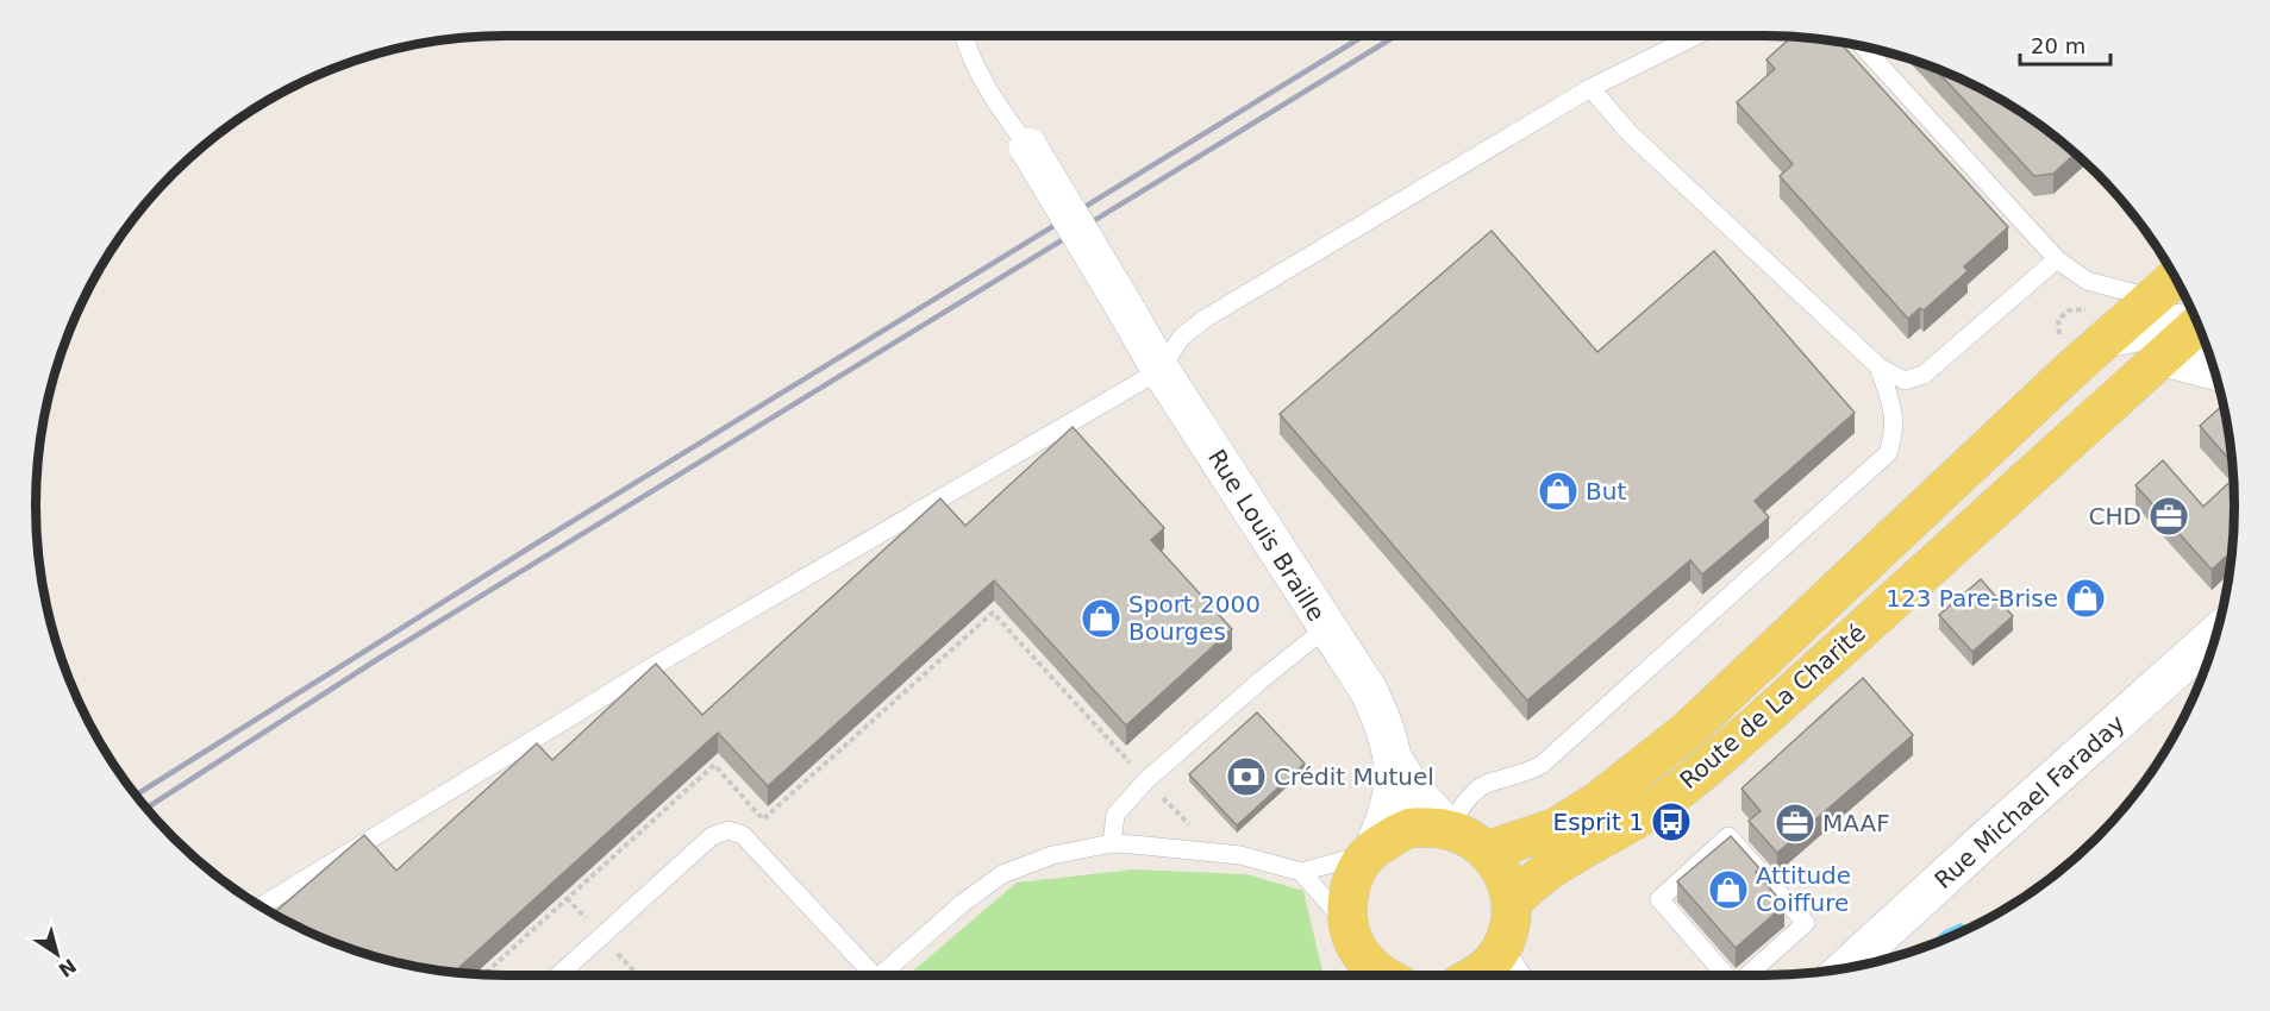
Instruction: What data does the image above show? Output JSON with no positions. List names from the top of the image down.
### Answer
{
  "streets": {
    "main road": ["Route de La Charité"],
    "street": ["Rue Louis Braille", "Rue Michael Faraday"]
  },
  "places": {
    "shop": [
      "But",
      "123 Pare-Brise",
      "Sport 2000 Bourges",
      "Attitude Coiffure"
    ],
    "office": ["CHD", "MAAF"],
    "bank": ["Crédit Mutuel"],
    "bus stop": ["Esprit 1"]
  },
  "scale_bar": "20 m",
  "north": "bottom right"
}
